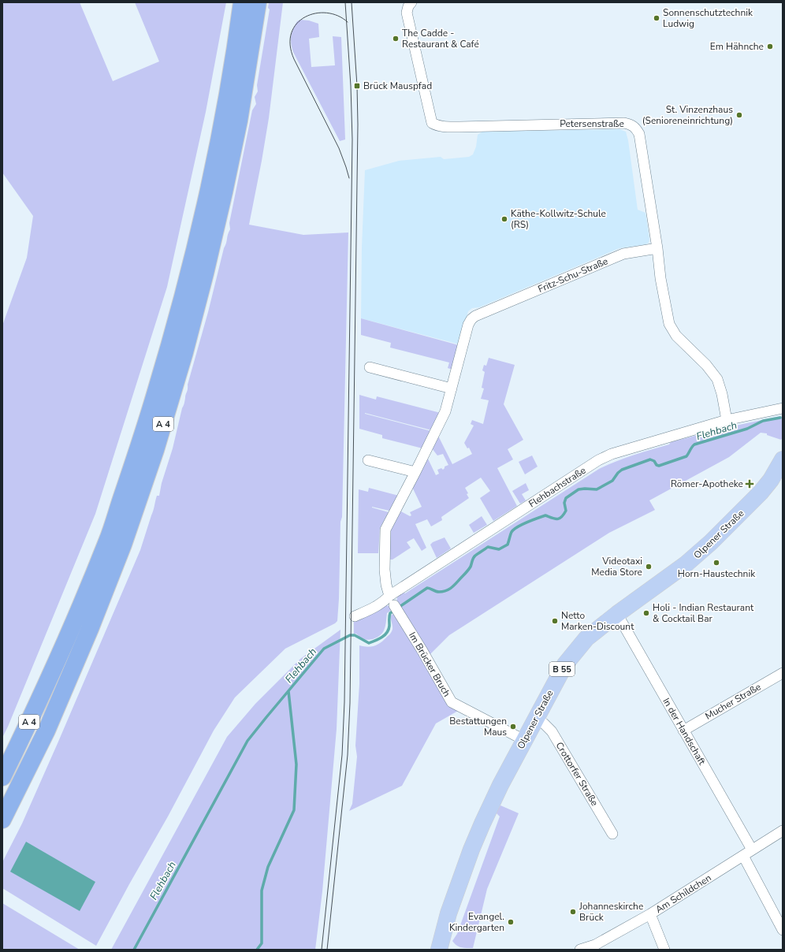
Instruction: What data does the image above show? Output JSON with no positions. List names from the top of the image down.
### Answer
{
  "streets": {
    "highway": ["A 4"],
    "main road": ["Olpener Straße", "B 55"],
    "street": [
      "Petersenstraße",
      "Fritz-Schu-Straße",
      "Flehbachstraße",
      "Im Brücker Bruch",
      "Mucher Straße",
      "In der Handschaft",
      "Crottorfer Straße",
      "Am Schildchen"
    ]
  },
  "crossings": [
    ["Petersenstraße", "Fritz-Schu-Straße"],
    ["Petersenstraße", "Flehbachstraße"],
    ["Fritz-Schu-Straße", "Flehbachstraße"],
    ["Olpener Straße", "Im Brücker Bruch"],
    ["Olpener Straße", "In der Handschaft"],
    ["Olpener Straße", "Crottorfer Straße"],
    ["Mucher Straße", "In der Handschaft"],
    ["In der Handschaft", "Am Schildchen"]
  ],
  "water": ["Flehbach"],
  "places": {
    "other": [
      "Sonnenschutztechnik Ludwig",
      "The Cadde - Restaurant & Café",
      "Em Hähnche",
      "St. Vinzenzhaus (Senioreneinrichtung)",
      "Käthe-Kollwitz-Schule (RS)",
      "Horn-Haustechnik",
      "Videotaxi Media Store",
      "Holi - Indian Restaurant & Cocktail Bar",
      "Netto Marken-Discount",
      "Bestattungen Maus",
      "Johanneskirche Brück",
      "Evangel. Kindergarten"
    ],
    "transit": ["Brück Mauspfad"],
    "health": ["Römer-Apotheke"]
  }
}
